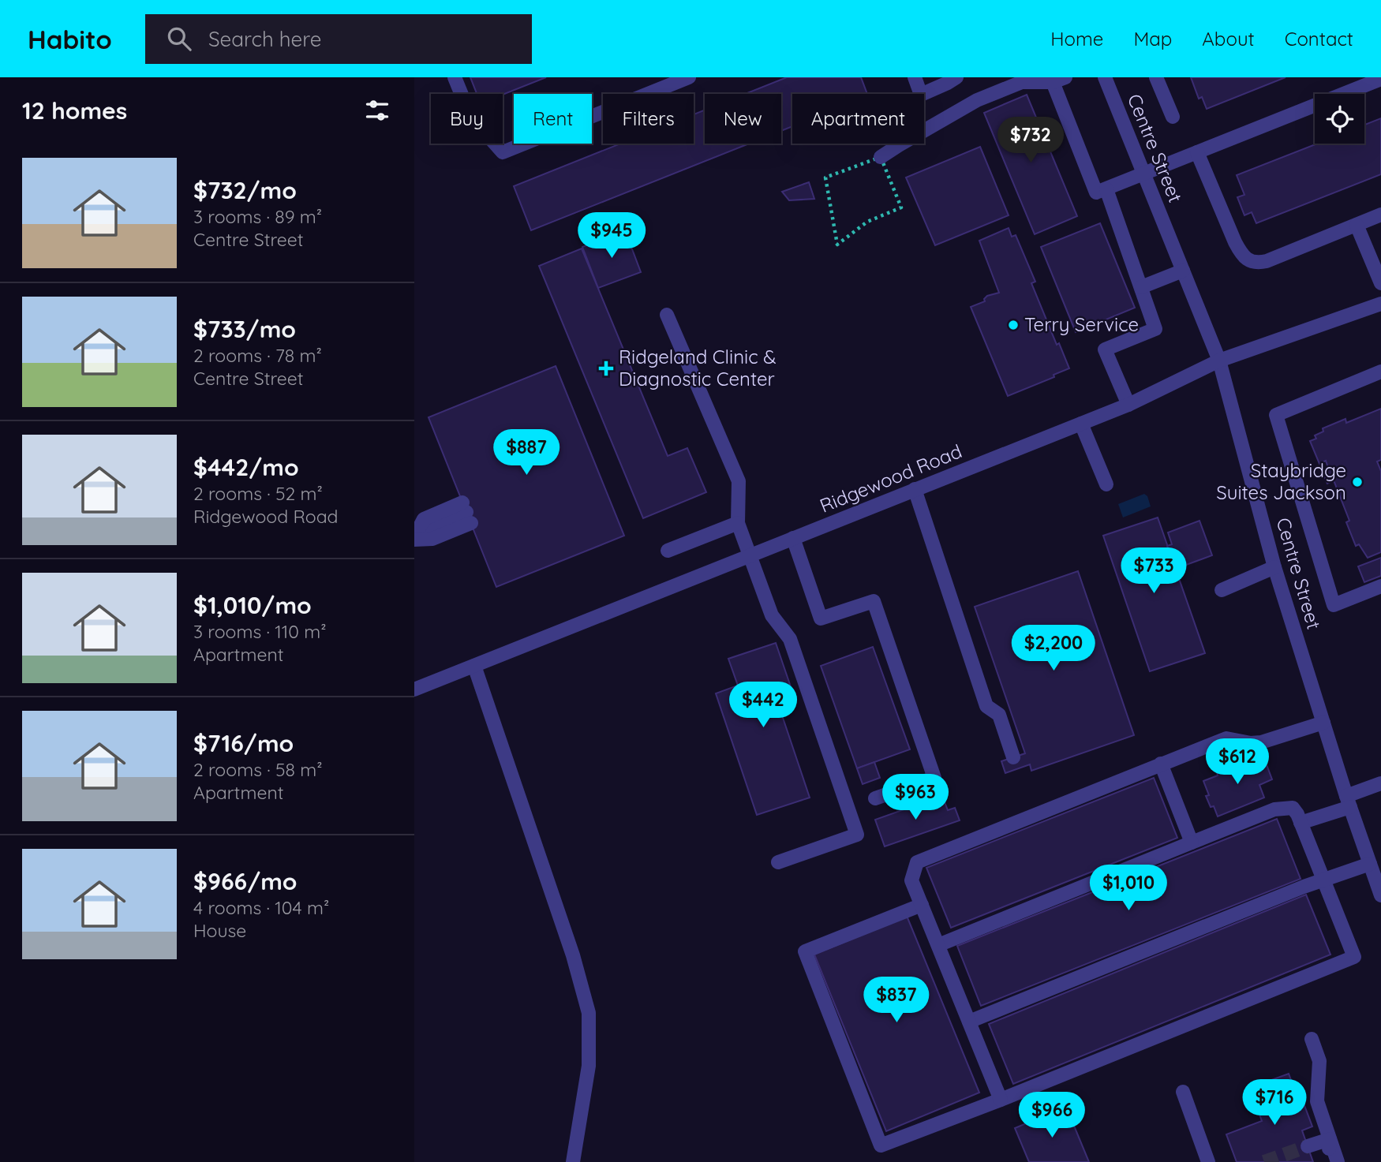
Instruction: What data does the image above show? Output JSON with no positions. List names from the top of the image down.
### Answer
{
  "streets": {
    "street": ["Centre Street", "Ridgewood Road"]
  },
  "crossings": [
    ["Centre Street", "Ridgewood Road"]
  ],
  "places": {
    "other": ["Terry Service", "Staybridge Suites Jackson"],
    "health": ["Ridgeland Clinic & Diagnostic Center"]
  },
  "page": {
    "header": "Habito",
    "search": "Search here",
    "nav": [
      "Home",
      "Map",
      "About",
      "Contact"
    ],
    "heading": "12 homes",
    "chip": [
      "Buy",
      "Rent",
      "Filters",
      "New",
      "Apartment"
    ],
    "price": [
      "$732",
      "$945",
      "$887",
      "$733",
      "$2,200",
      "$442",
      "$612",
      "$963",
      "$1,010",
      "$837",
      "$716",
      "$966"
    ],
    "list": [
      {
        "name": "$732/mo",
        "note": "3 rooms · 89 m² · Centre Street"
      },
      {
        "name": "$733/mo",
        "note": "2 rooms · 78 m² · Centre Street"
      },
      {
        "name": "$442/mo",
        "note": "2 rooms · 52 m² · Ridgewood Road"
      },
      {
        "name": "$1,010/mo",
        "note": "3 rooms · 110 m² · Apartment"
      },
      {
        "name": "$716/mo",
        "note": "2 rooms · 58 m² · Apartment"
      },
      {
        "name": "$966/mo",
        "note": "4 rooms · 104 m² · House"
      }
    ]
  }
}
